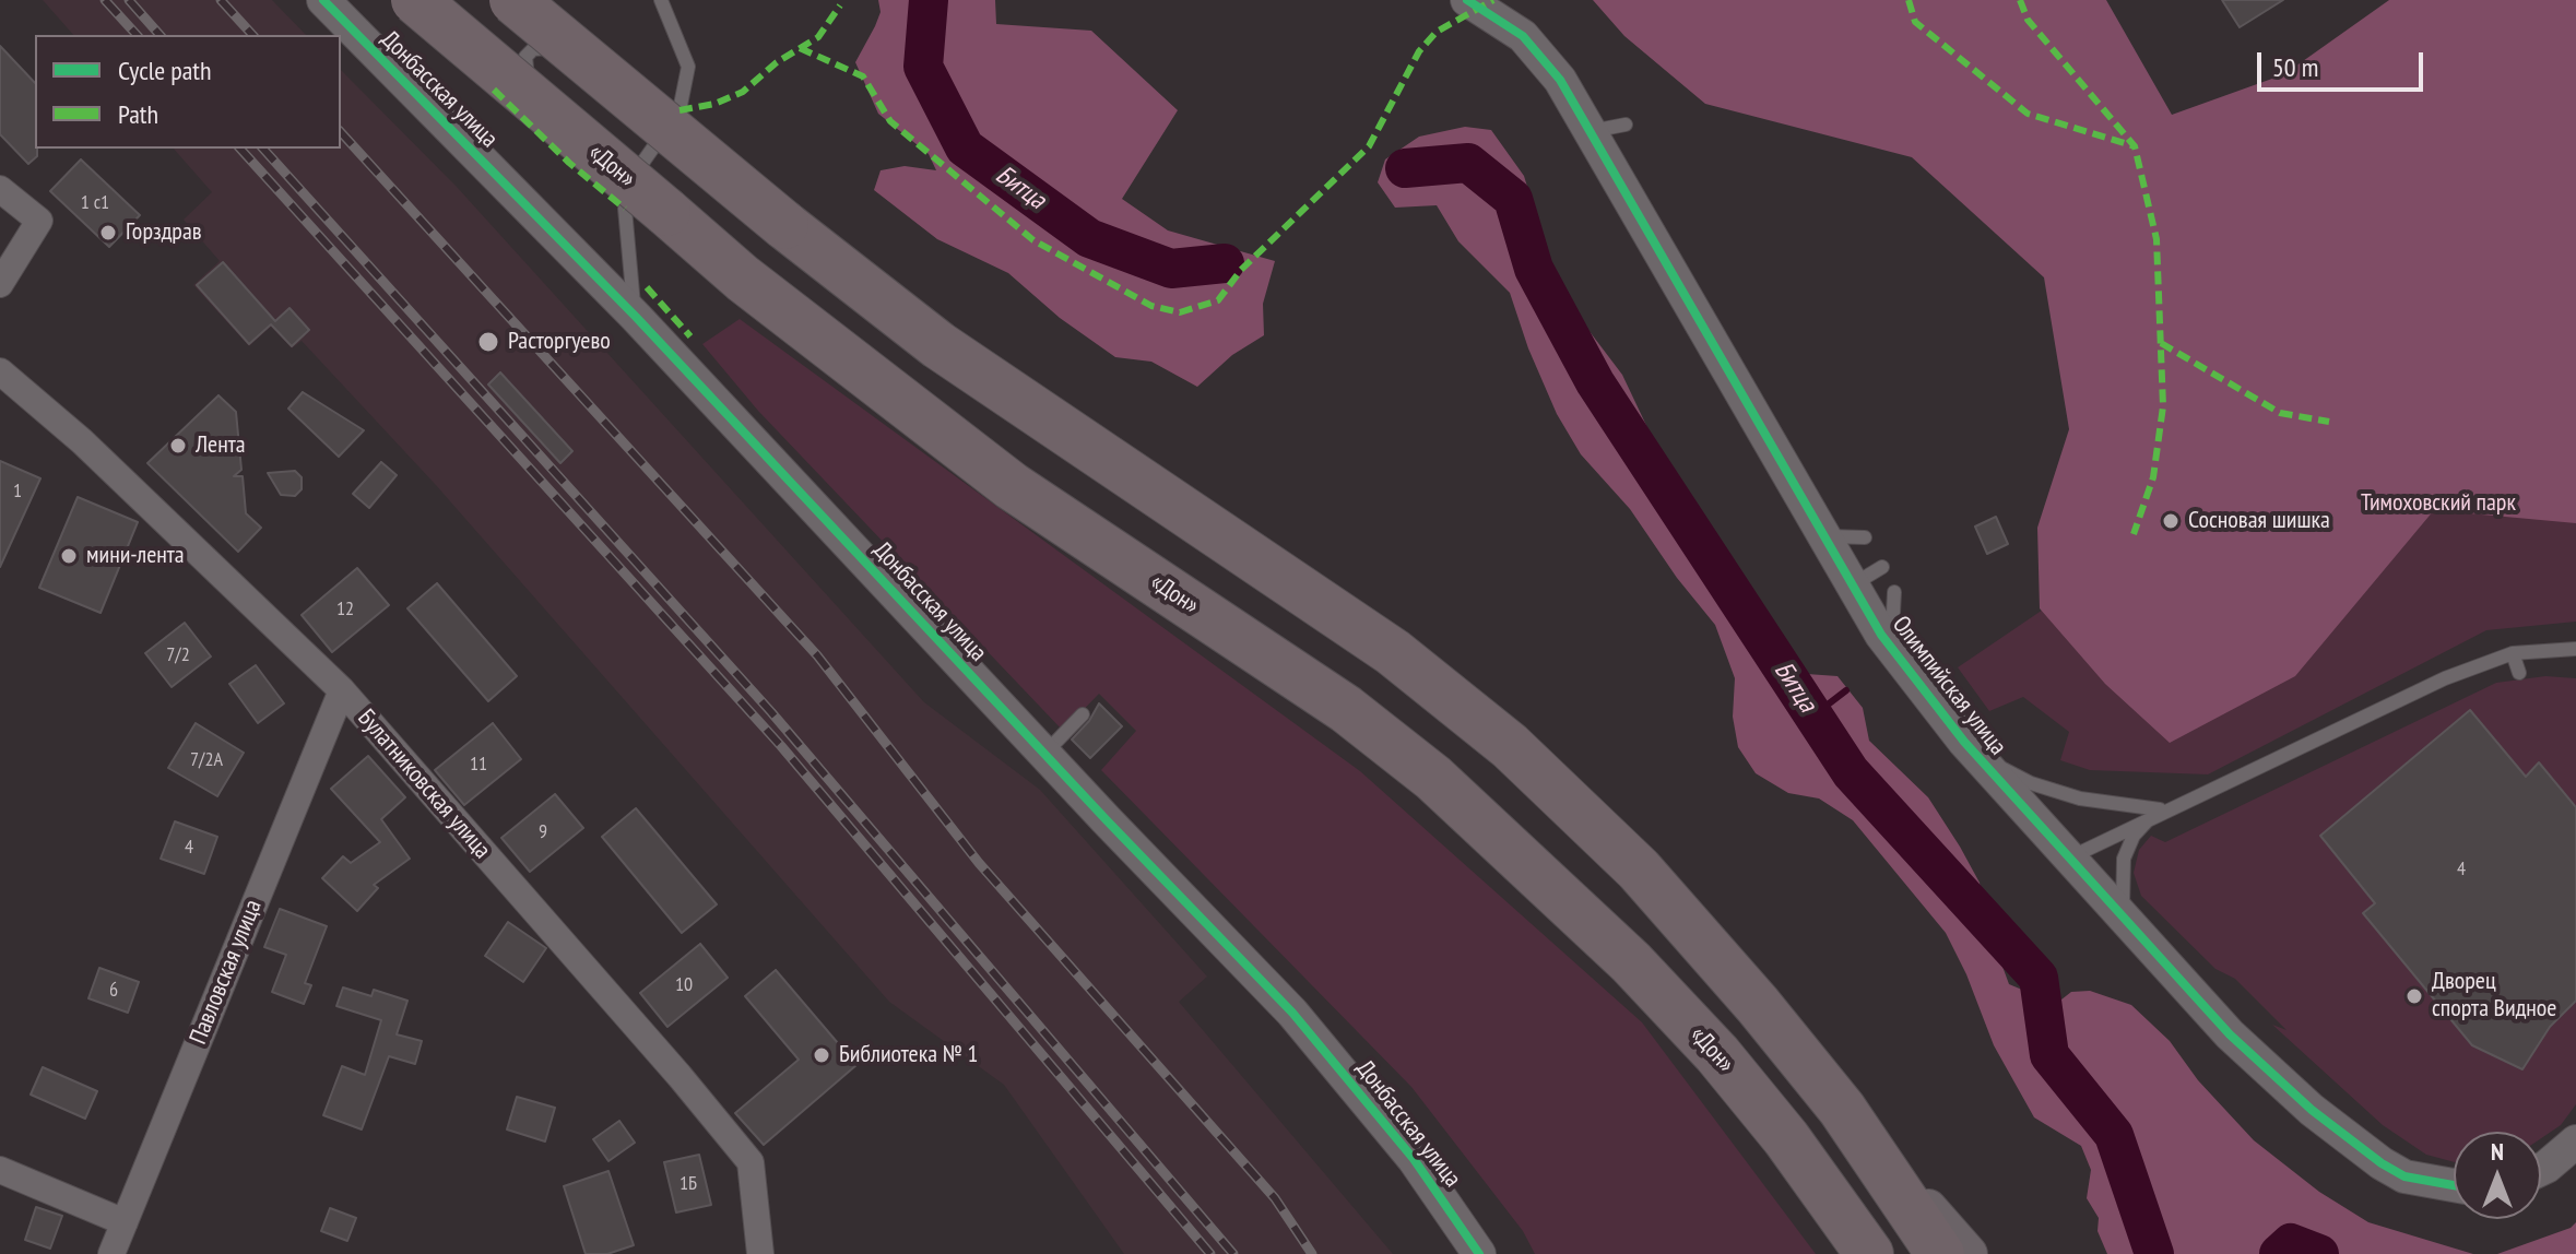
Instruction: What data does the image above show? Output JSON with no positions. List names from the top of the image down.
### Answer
{
  "streets": {
    "highway": ["«Дон»"],
    "street": [
      "Донбасская улица",
      "Олимпийская улица",
      "Булатниковская улица",
      "Павловская улица"
    ]
  },
  "crossings": [
    ["Булатниковская улица", "Павловская улица"]
  ],
  "water": ["Битца"],
  "parks": ["Тимоховский парк"],
  "places": [
    "Горздрав",
    "Расторгуево",
    "Лента",
    "Сосновая шишка",
    "мини-лента",
    "Дворец спорта Видное",
    "Библиотека № 1"
  ],
  "house_numbers": [
    "1 с1",
    "1",
    "12",
    "7/2",
    "7/2А",
    "11",
    "9",
    "4",
    "4",
    "10",
    "6",
    "1Б"
  ],
  "legend": ["Cycle path", "Path"],
  "scale_bar": "50 m",
  "north": "top"
}
